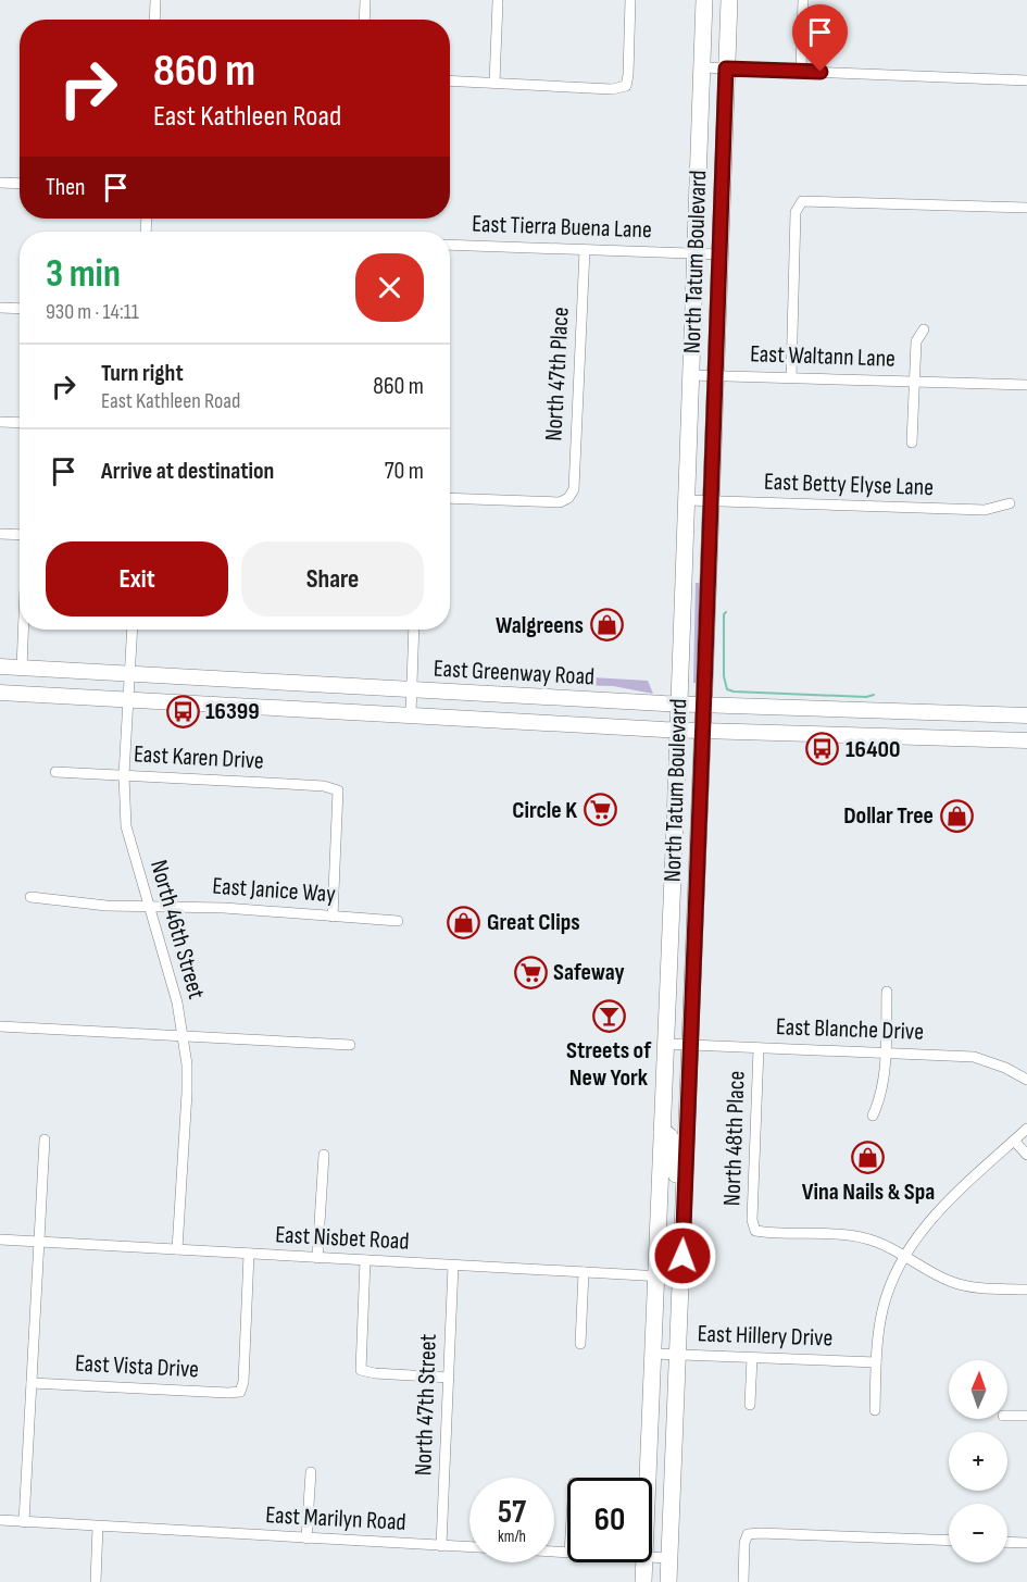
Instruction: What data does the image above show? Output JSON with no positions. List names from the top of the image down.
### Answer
{
  "streets": {
    "main road": ["North Tatum Boulevard", "East Greenway Road"],
    "street": [
      "East Tierra Buena Lane",
      "East Waltann Lane",
      "North 47th Place",
      "East Betty Elyse Lane",
      "East Karen Drive",
      "East Janice Way",
      "North 46th Street",
      "East Blanche Drive",
      "North 48th Place",
      "East Nisbet Road",
      "East Hillery Drive",
      "East Vista Drive",
      "North 47th Street",
      "East Marilyn Road"
    ]
  },
  "crossings": [
    ["East Tierra Buena Lane", "North Tatum Boulevard"],
    ["East Tierra Buena Lane", "North 47th Place"],
    ["North Tatum Boulevard", "East Waltann Lane"],
    ["North Tatum Boulevard", "East Betty Elyse Lane"],
    ["North Tatum Boulevard", "East Greenway Road"],
    ["North Tatum Boulevard", "East Blanche Drive"],
    ["North Tatum Boulevard", "East Nisbet Road"],
    ["North Tatum Boulevard", "East Hillery Drive"],
    ["North Tatum Boulevard", "East Marilyn Road"],
    ["East Greenway Road", "North 46th Street"],
    ["East Karen Drive", "East Janice Way"],
    ["East Karen Drive", "North 46th Street"],
    ["East Janice Way", "North 46th Street"],
    ["North 46th Street", "East Nisbet Road"],
    ["East Blanche Drive", "North 48th Place"],
    ["East Nisbet Road", "East Vista Drive"],
    ["East Nisbet Road", "North 47th Street"],
    ["North 47th Street", "East Marilyn Road"]
  ],
  "places": {
    "shop": [
      "Walgreens",
      "Dollar Tree",
      "Great Clips",
      "Vina Nails & Spa"
    ],
    "bus stop": ["16399", "16400"],
    "supermarket": ["Circle K", "Safeway"],
    "bar": ["Streets of New York"]
  },
  "north": "top",
  "page": {
    "turn": ["860 m", "East Kathleen Road"],
    "then": "Then",
    "heading": ["3 min", "930 m · 14:11"],
    "list": [
      {
        "name": "Turn right",
        "note": "East Kathleen Road",
        "value": "860 m"
      },
      {
        "name": "Arrive at destination",
        "value": "70 m"
      }
    ],
    "buttons": ["Exit", "Share"],
    "map_buttons": ["+", "−"],
    "speed": "57 km/h",
    "limit": "60"
  }
}
